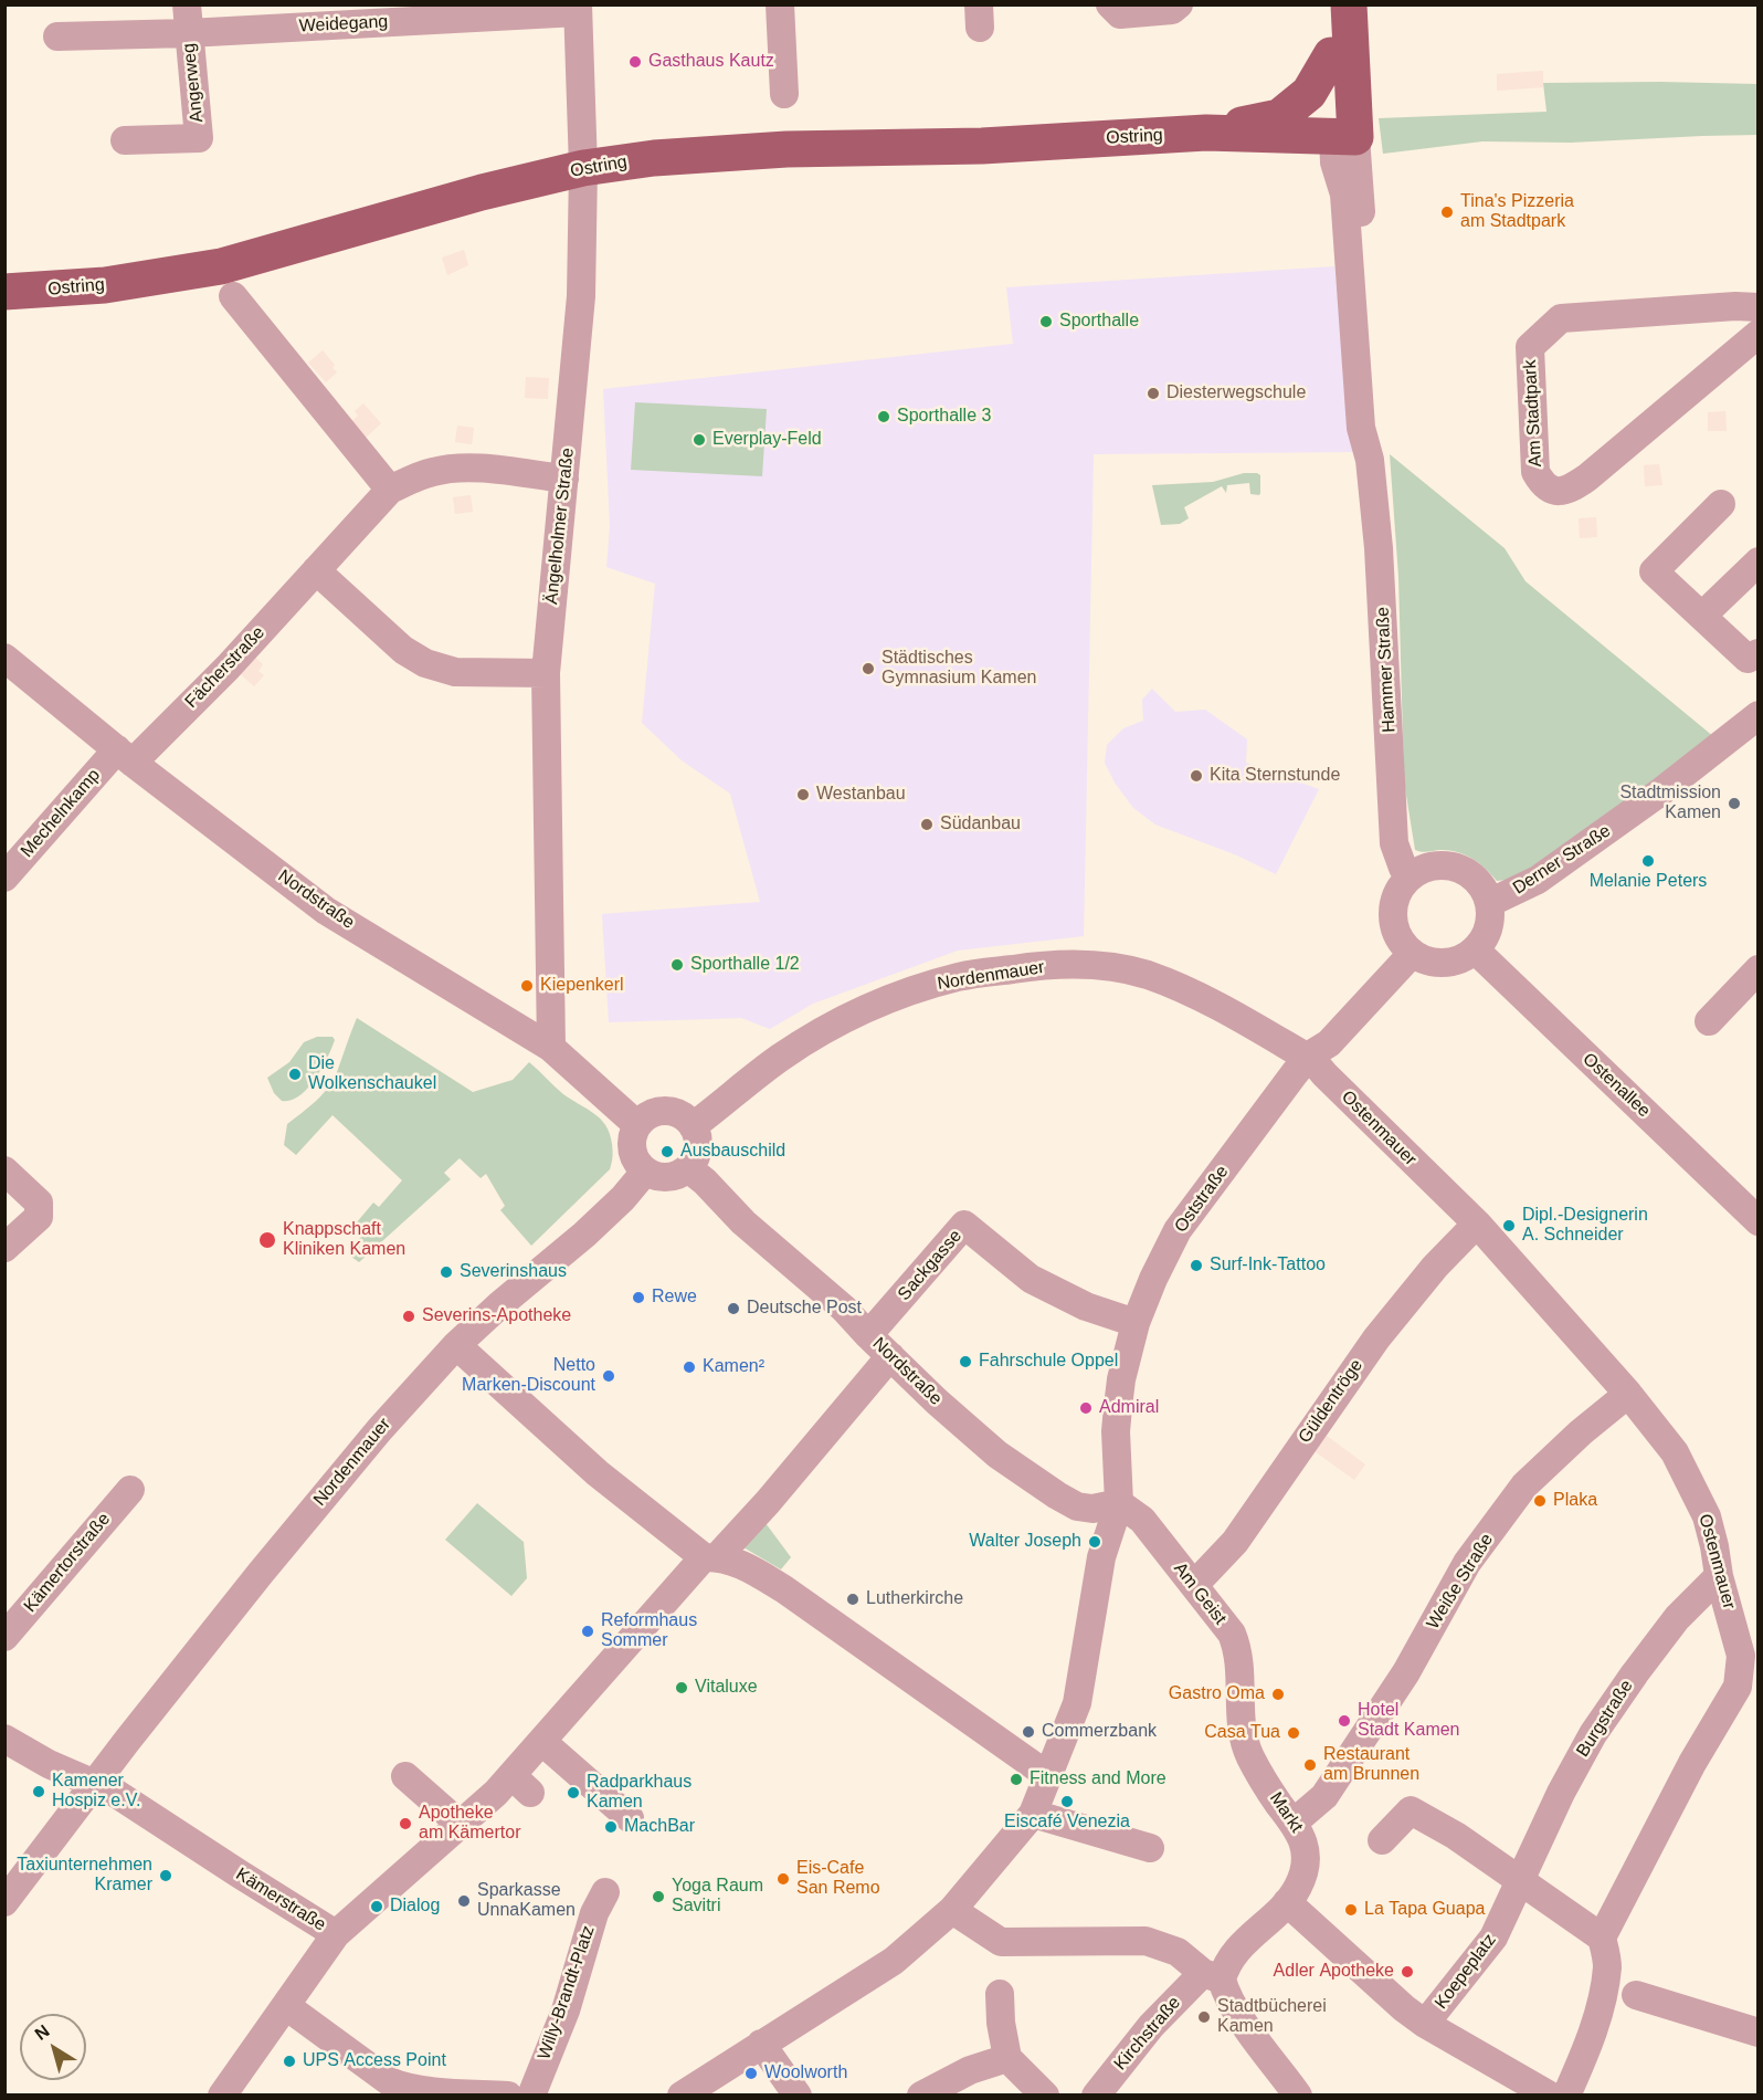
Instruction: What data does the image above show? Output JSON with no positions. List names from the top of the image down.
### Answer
{
  "streets": {
    "main road": ["Ostring", "Hammer Straße"],
    "street": [
      "Weidegang",
      "Angerweg",
      "Am Stadtpark",
      "Ängelholmer Straße",
      "Fächerstraße",
      "Mechelnkamp",
      "Derner Straße",
      "Nordstraße",
      "Nordenmauer",
      "Ostenallee",
      "Ostenmauer",
      "Oststraße",
      "Sackgasse",
      "Güldentröge",
      "Kämertorstraße",
      "Weiße Straße",
      "Am Geist",
      "Burgstraße",
      "Markt",
      "Kämerstraße",
      "Koepeplatz",
      "Willy-Brandt-Platz",
      "Kirchstraße"
    ]
  },
  "crossings": [
    ["Weidegang", "Angerweg"],
    ["Weidegang", "Ängelholmer Straße"],
    ["Ostring", "Ängelholmer Straße"],
    ["Ostring", "Hammer Straße"],
    ["Ängelholmer Straße", "Fächerstraße"],
    ["Ängelholmer Straße", "Nordstraße"],
    ["Fächerstraße", "Mechelnkamp"],
    ["Fächerstraße", "Nordstraße"],
    ["Hammer Straße", "Derner Straße"],
    ["Hammer Straße", "Ostenallee"],
    ["Hammer Straße", "Oststraße"],
    ["Mechelnkamp", "Nordstraße"],
    ["Derner Straße", "Ostenallee"],
    ["Derner Straße", "Oststraße"],
    ["Nordstraße", "Nordenmauer"],
    ["Nordstraße", "Oststraße"],
    ["Nordstraße", "Sackgasse"],
    ["Nordstraße", "Am Geist"],
    ["Nordenmauer", "Ostenmauer"],
    ["Nordenmauer", "Oststraße"],
    ["Nordenmauer", "Kämerstraße"],
    ["Ostenallee", "Oststraße"],
    ["Ostenmauer", "Oststraße"],
    ["Ostenmauer", "Güldentröge"],
    ["Ostenmauer", "Weiße Straße"],
    ["Ostenmauer", "Burgstraße"],
    ["Oststraße", "Sackgasse"],
    ["Oststraße", "Am Geist"],
    ["Güldentröge", "Am Geist"],
    ["Weiße Straße", "Markt"],
    ["Am Geist", "Markt"],
    ["Burgstraße", "Koepeplatz"],
    ["Markt", "Koepeplatz"],
    ["Markt", "Kirchstraße"]
  ],
  "places": [
    "Gasthaus Kautz",
    "Tina's Pizzeria am Stadtpark",
    "Sporthalle",
    "Diesterwegschule",
    "Sporthalle 3",
    "Everplay-Feld",
    "Städtisches Gymnasium Kamen",
    "Kita Sternstunde",
    "Westanbau",
    "Stadtmission Kamen",
    "Südanbau",
    "Melanie Peters",
    "Sporthalle 1/2",
    "Kiepenkerl",
    "Die Wolkenschaukel",
    "Ausbauschild",
    "Dipl.-Designerin A. Schneider",
    "Knappschaft Kliniken Kamen",
    "Surf-Ink-Tattoo",
    "Severinshaus",
    "Rewe",
    "Deutsche Post",
    "Severins-Apotheke",
    "Fahrschule Oppel",
    "Kamen²",
    "Netto Marken-Discount",
    "Admiral",
    "Plaka",
    "Walter Joseph",
    "Lutherkirche",
    "Reformhaus Sommer",
    "Vitaluxe",
    "Gastro Oma",
    "Hotel Stadt Kamen",
    "Commerzbank",
    "Casa Tua",
    "Restaurant am Brunnen",
    "Fitness and More",
    "Kamener Hospiz e.V.",
    "Radparkhaus Kamen",
    "Eiscafé Venezia",
    "Apotheke am Kämertor",
    "MachBar",
    "Taxiunternehmen Kramer",
    "Eis-Cafe San Remo",
    "Yoga Raum Savitri",
    "Sparkasse UnnaKamen",
    "Dialog",
    "La Tapa Guapa",
    "Adler Apotheke",
    "Stadtbücherei Kamen",
    "UPS Access Point",
    "Woolworth"
  ],
  "north": "top left"
}
